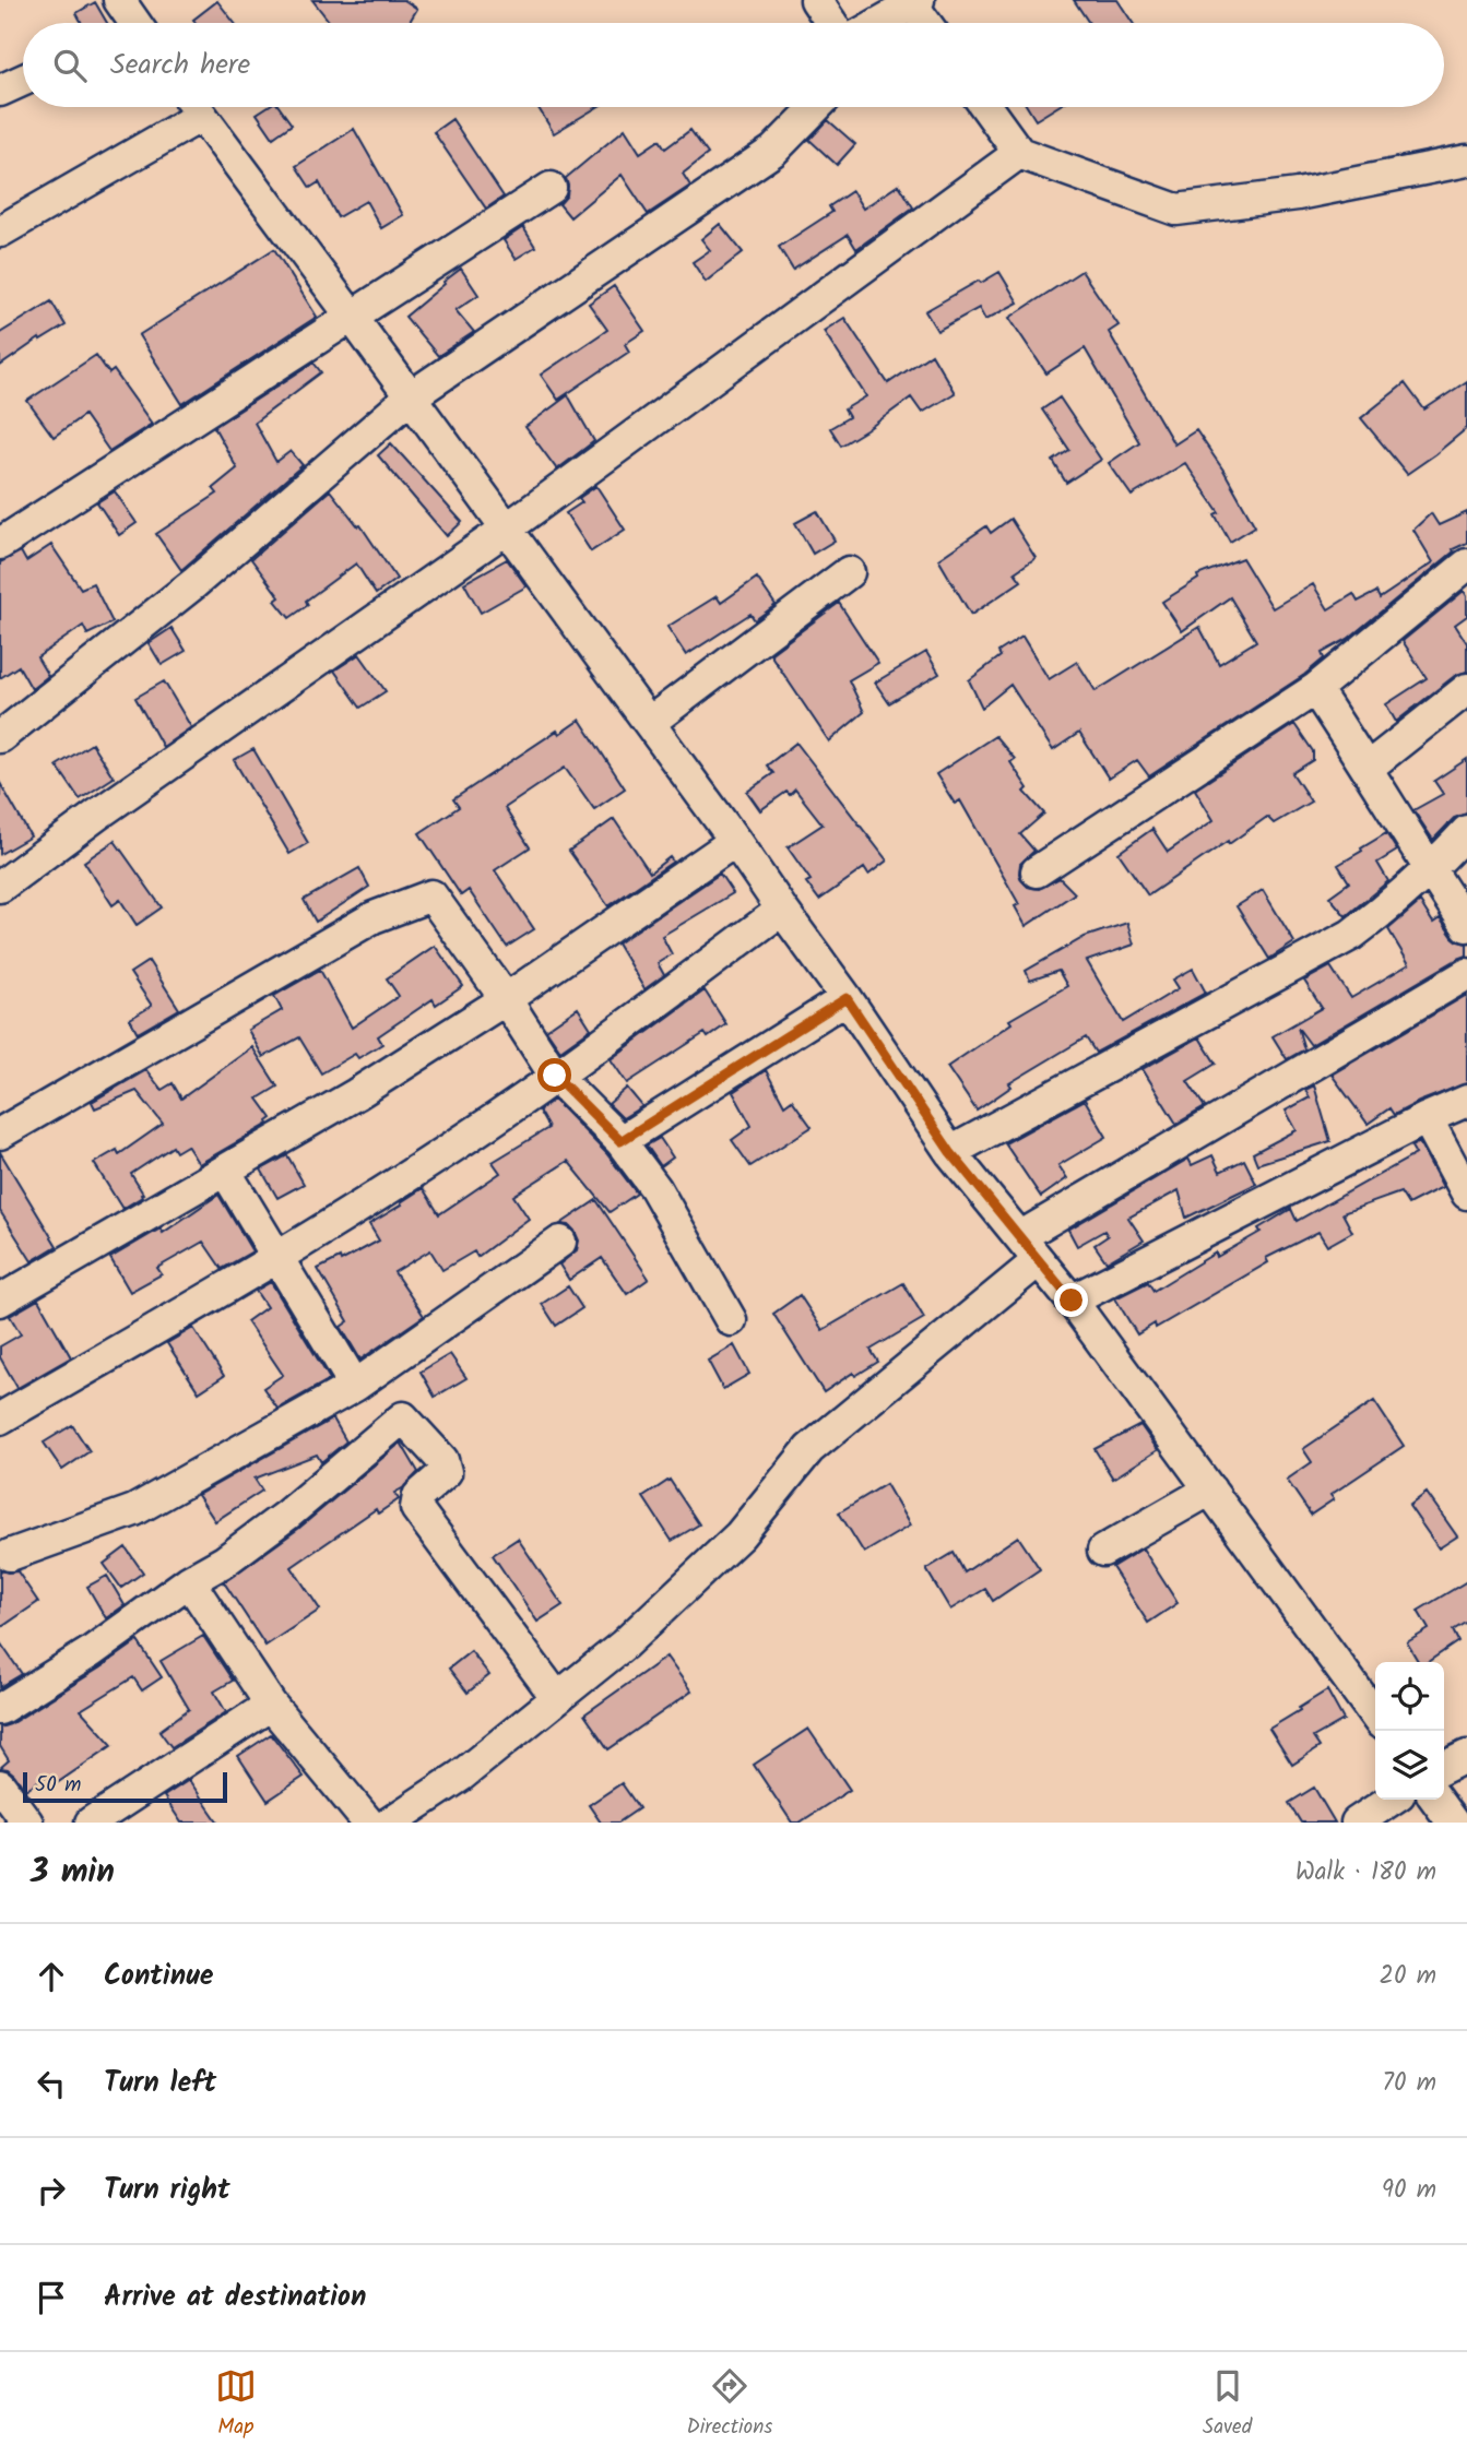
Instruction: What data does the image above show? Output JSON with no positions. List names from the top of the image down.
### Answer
{
  "scale_bar": "50 m",
  "page": {
    "search": "Search here",
    "scale": "50 m",
    "heading": ["3 min", "Walk · 180 m"],
    "list": [
      ["Continue", "20 m"],
      ["Turn left", "70 m"],
      ["Turn right", "90 m"],
      "Arrive at destination"
    ],
    "nav": ["Map", "Directions", "Saved"]
  }
}
